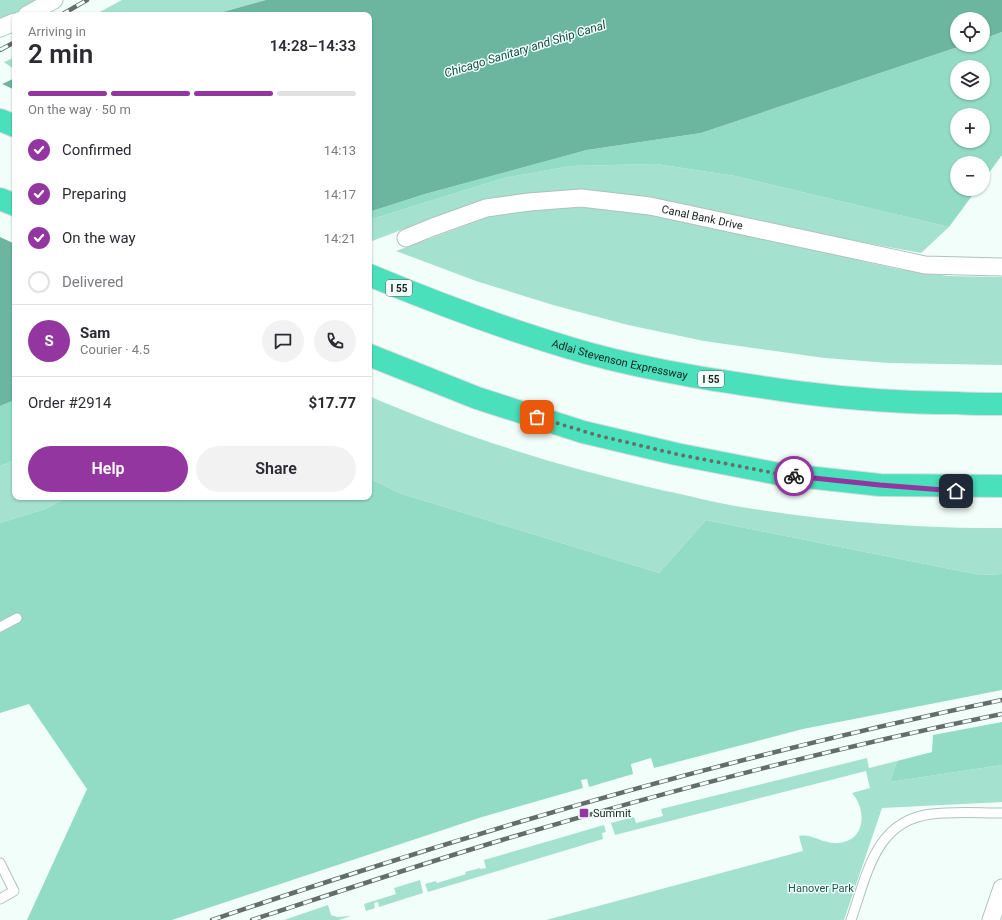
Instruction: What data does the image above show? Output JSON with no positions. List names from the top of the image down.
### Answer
{
  "streets": {
    "highway": ["I 55", "Adlai Stevenson Expressway"],
    "street": ["Canal Bank Drive"]
  },
  "water": ["Chicago Sanitary and Ship Canal"],
  "parks": ["Hanover Park"],
  "places": {
    "transit": ["Summit"]
  },
  "page": {
    "map_buttons": ["+", "−"],
    "heading": ["2 min", "Arriving in", "14:28–14:33"],
    "panel": [
      "Sam",
      "Courier · 4.5",
      "Order #2914",
      "$17.77"
    ],
    "bar": "On the way · 50 m",
    "list": [
      ["Confirmed", "14:13"],
      ["Preparing", "14:17"],
      ["On the way", "14:21"],
      "Delivered"
    ],
    "round": "S",
    "buttons": ["Help", "Share"]
  }
}
